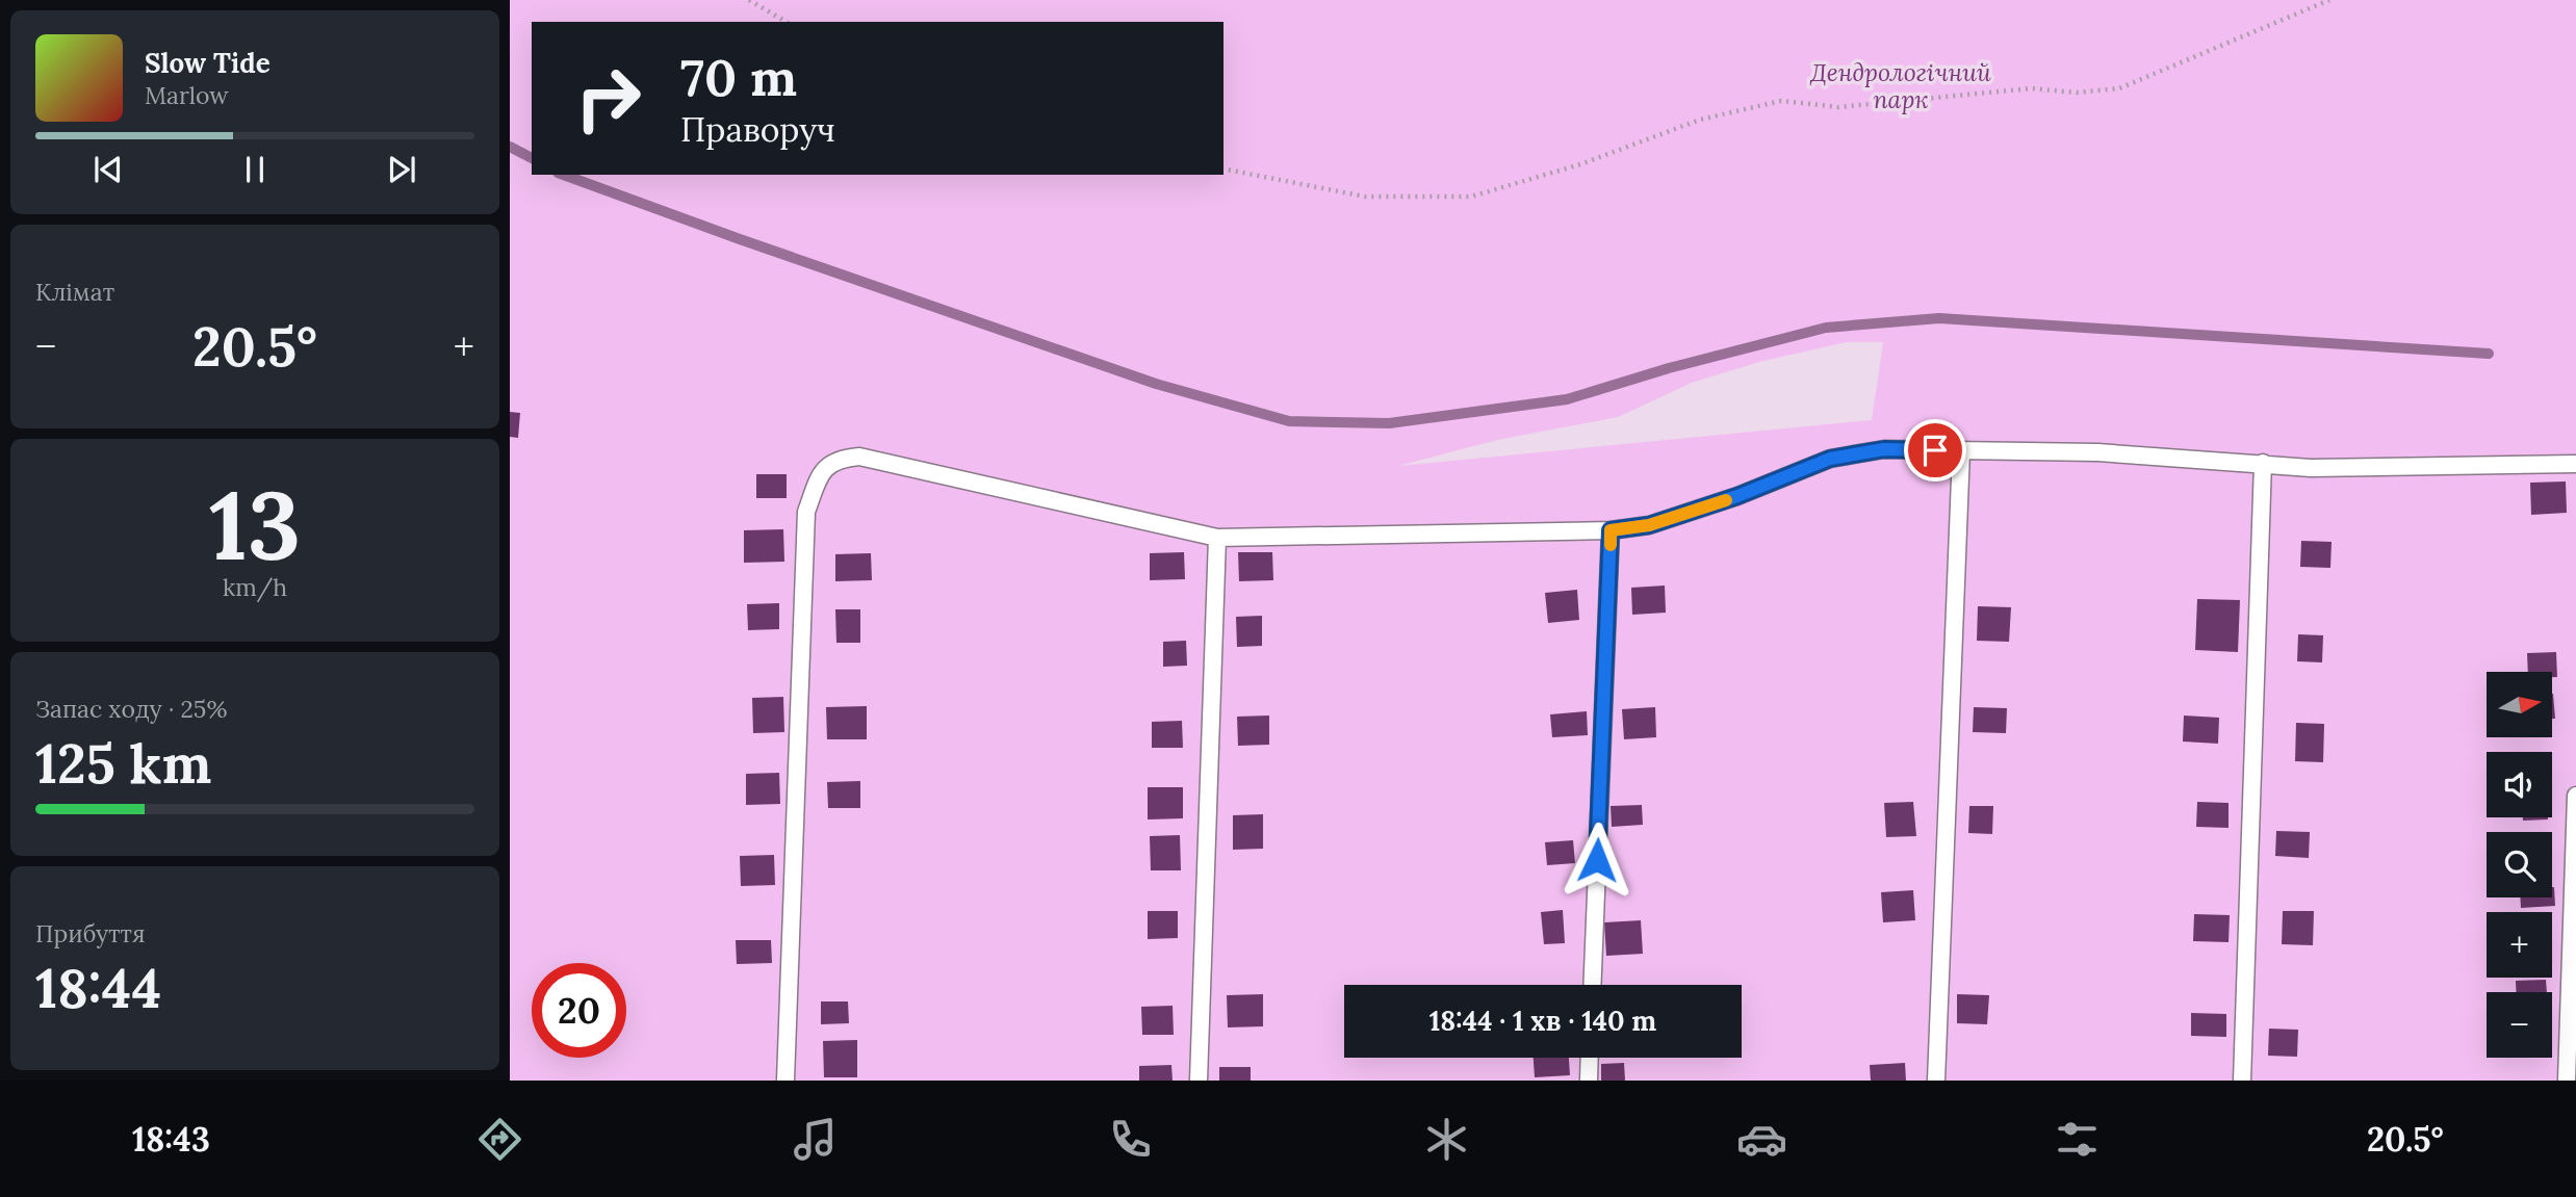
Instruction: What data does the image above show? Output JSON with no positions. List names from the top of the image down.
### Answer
{
  "parks": ["Дендрологічний парк"],
  "north": "right",
  "page": {
    "turn": ["70 m", "Праворуч"],
    "song": ["Slow Tide", "Marlow"],
    "tile": [
      "Клімат",
      ["13", "km/h"],
      ["Запас ходу · 25%", "125 km"],
      ["Прибуття", "18:44"]
    ],
    "heat": ["−", "20.5°", "+"],
    "map_buttons": ["+", "−"],
    "limit": "20",
    "trip": "18:44 · 1 хв · 140 m",
    "tabs": ["18:43", "20.5°"]
  }
}
